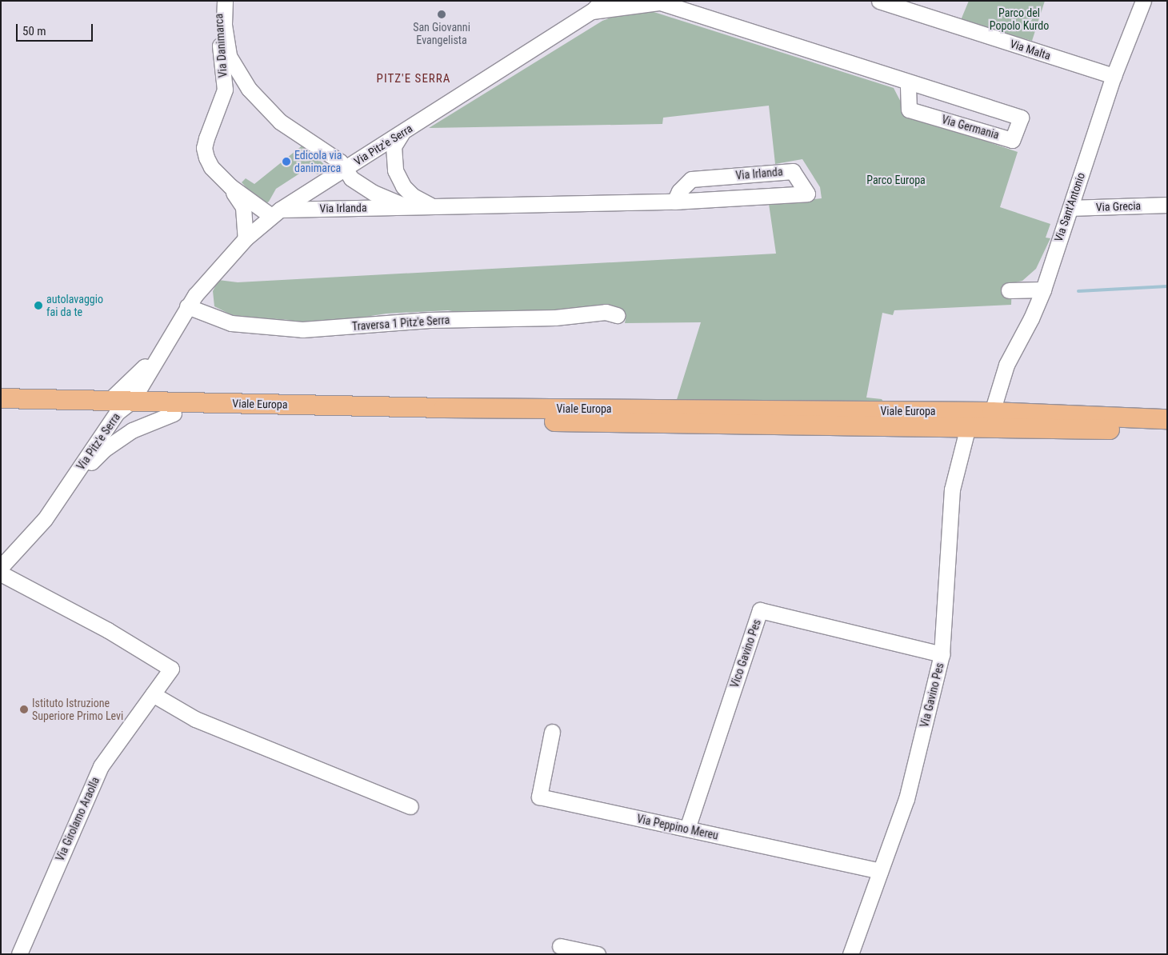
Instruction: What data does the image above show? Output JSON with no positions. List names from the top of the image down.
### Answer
{
  "streets": {
    "main road": ["Viale Europa"],
    "street": [
      "Via Danimarca",
      "Via Malta",
      "Via Germania",
      "Via Pitz'e Serra",
      "Via Irlanda",
      "Via Grecia",
      "Via Sant'Antonio",
      "Traversa 1 Pitz'e Serra",
      "Vico Gavino Pes",
      "Via Gavino Pes",
      "Via Girolamo Araolla",
      "Via Peppino Mereu"
    ]
  },
  "crossings": [
    ["Via Danimarca", "Via Pitz'e Serra"],
    ["Via Danimarca", "Via Irlanda"],
    ["Via Malta", "Via Sant'Antonio"],
    ["Via Germania", "Via Pitz'e Serra"],
    ["Via Pitz'e Serra", "Via Irlanda"],
    ["Via Pitz'e Serra", "Traversa 1 Pitz'e Serra"],
    ["Via Pitz'e Serra", "Viale Europa"],
    ["Via Grecia", "Via Sant'Antonio"],
    ["Via Sant'Antonio", "Viale Europa"],
    ["Viale Europa", "Via Gavino Pes"],
    ["Vico Gavino Pes", "Via Gavino Pes"],
    ["Vico Gavino Pes", "Via Peppino Mereu"],
    ["Via Gavino Pes", "Via Peppino Mereu"]
  ],
  "districts": ["PITZ'E SERRA"],
  "parks": ["Parco del Popolo Kurdo", "Parco Europa"],
  "places": [
    "San Giovanni Evangelista",
    "Edicola via danimarca",
    "autolavaggio fai da te",
    "Istituto Istruzione Superiore Primo Levi"
  ],
  "scale_bar": "50 m"
}
